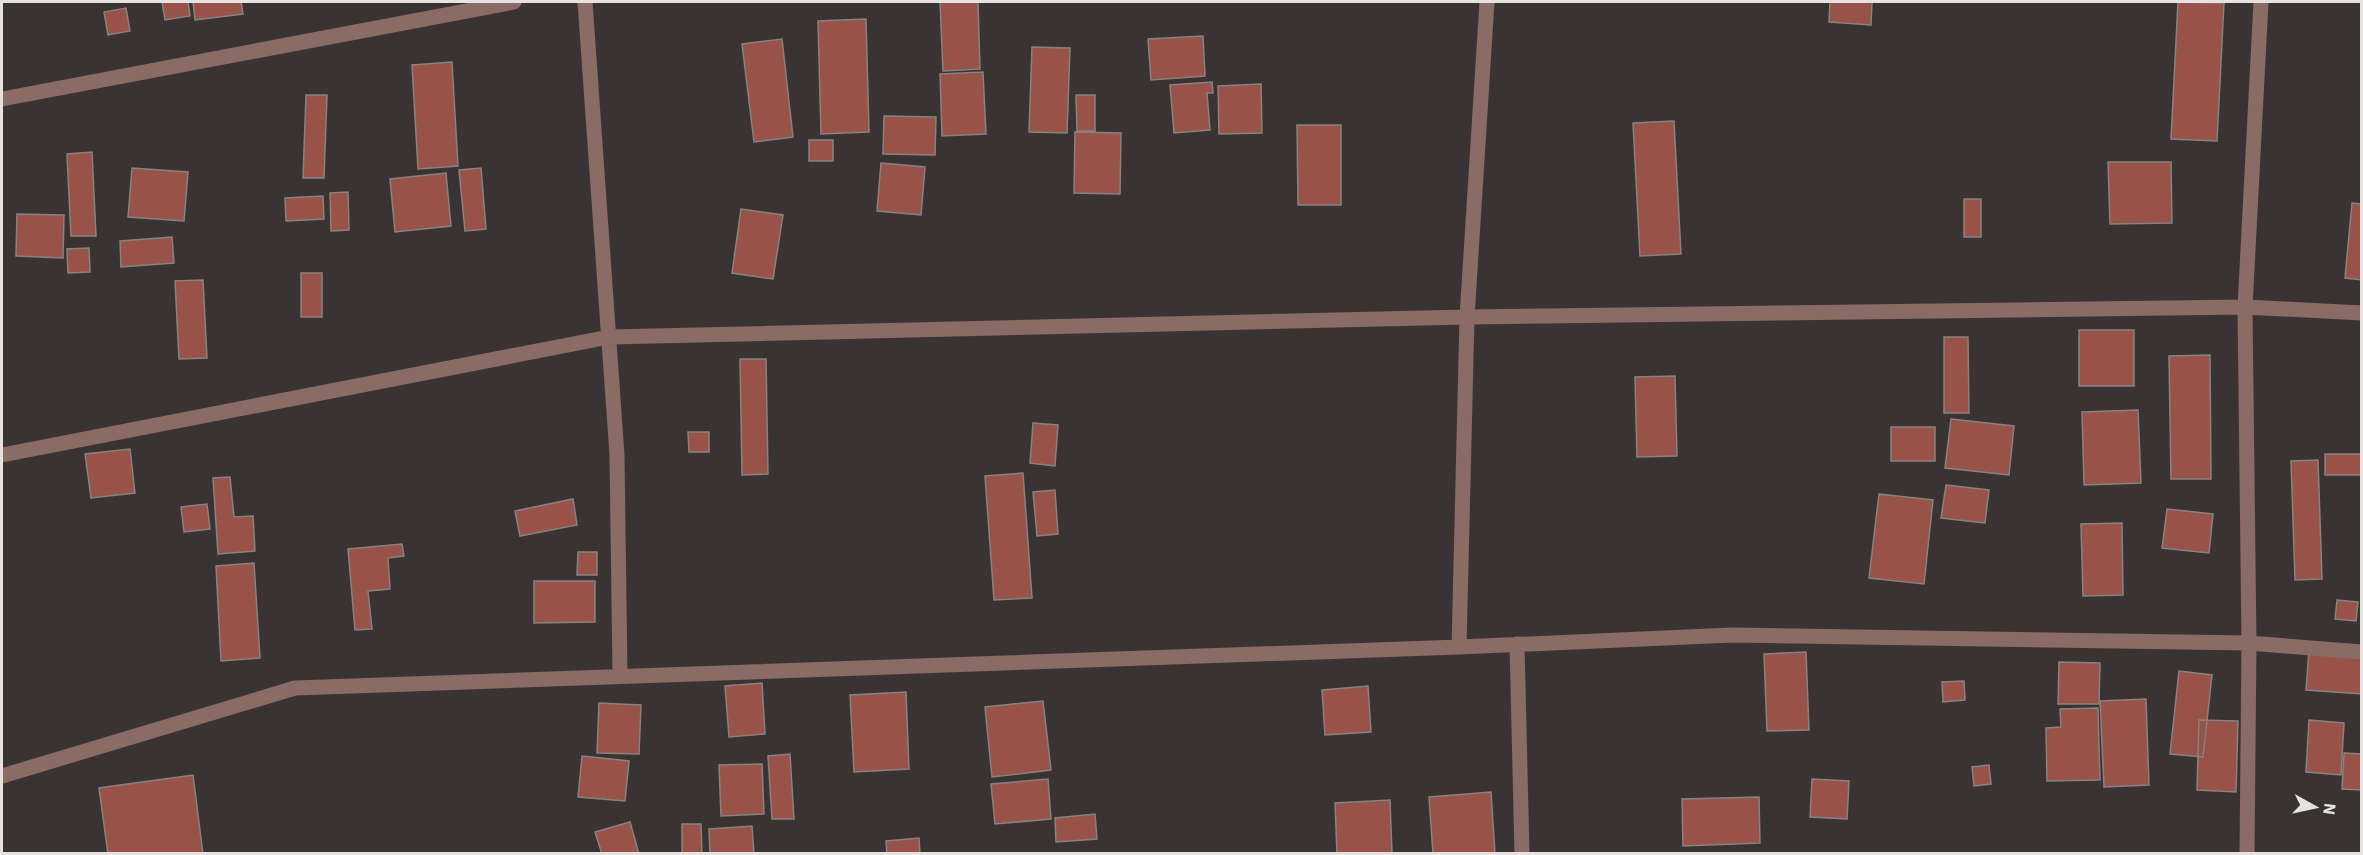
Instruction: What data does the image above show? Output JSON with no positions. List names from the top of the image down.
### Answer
{
  "north": "right"
}
